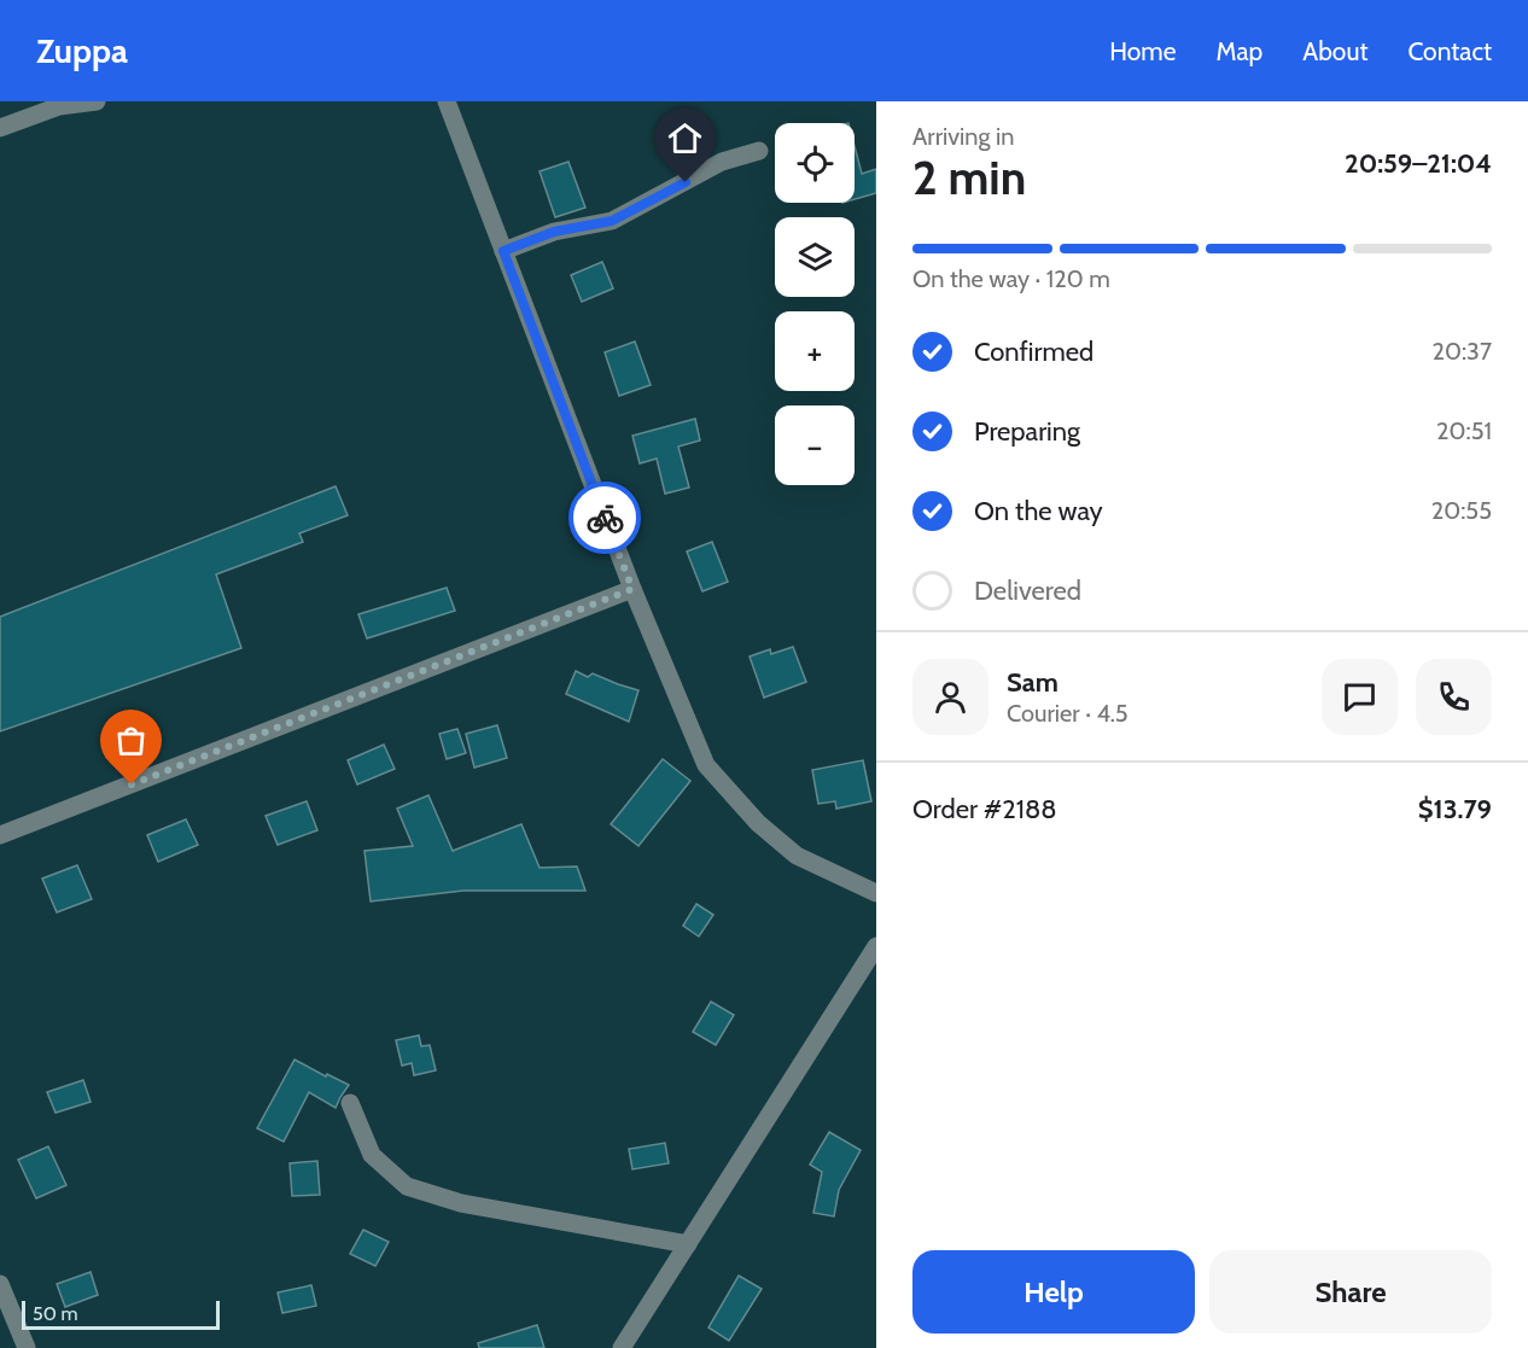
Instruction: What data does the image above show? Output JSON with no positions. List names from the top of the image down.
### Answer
{
  "scale_bar": "50 m",
  "page": {
    "header": "Zuppa",
    "nav": [
      "Home",
      "Map",
      "About",
      "Contact"
    ],
    "heading": ["2 min", "Arriving in", "20:59–21:04"],
    "panel": [
      "Sam",
      "Courier · 4.5",
      "Order #2188",
      "$13.79"
    ],
    "map_buttons": ["+", "−"],
    "bar": "On the way · 120 m",
    "list": [
      ["Confirmed", "20:37"],
      ["Preparing", "20:51"],
      ["On the way", "20:55"],
      "Delivered"
    ],
    "buttons": ["Help", "Share"],
    "scale": "50 m"
  }
}
